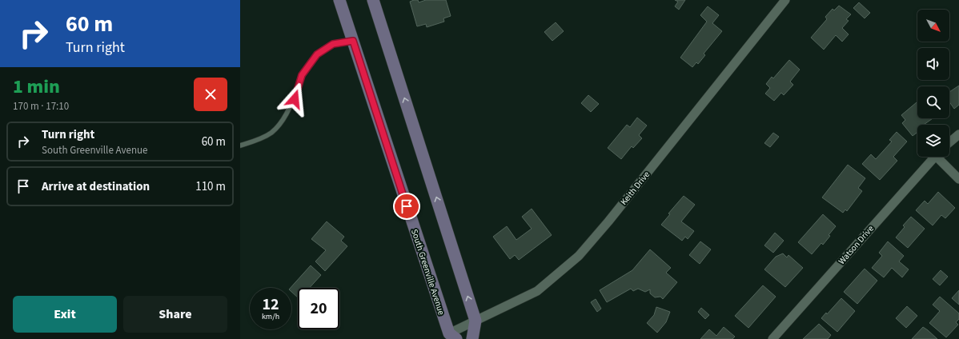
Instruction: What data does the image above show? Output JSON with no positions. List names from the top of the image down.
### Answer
{
  "streets": {
    "main road": ["South Greenville Avenue"],
    "street": ["Keith Drive", "Watson Drive"]
  },
  "crossings": [
    ["Keith Drive", "South Greenville Avenue"]
  ],
  "north": "bottom right",
  "page": {
    "turn": ["60 m", "Turn right"],
    "heading": ["1 min", "170 m · 17:10"],
    "list": [
      {
        "name": "Turn right",
        "note": "South Greenville Avenue",
        "value": "60 m"
      },
      {
        "name": "Arrive at destination",
        "value": "110 m"
      }
    ],
    "speed": "12 km/h",
    "limit": "20",
    "buttons": ["Exit", "Share"]
  }
}
